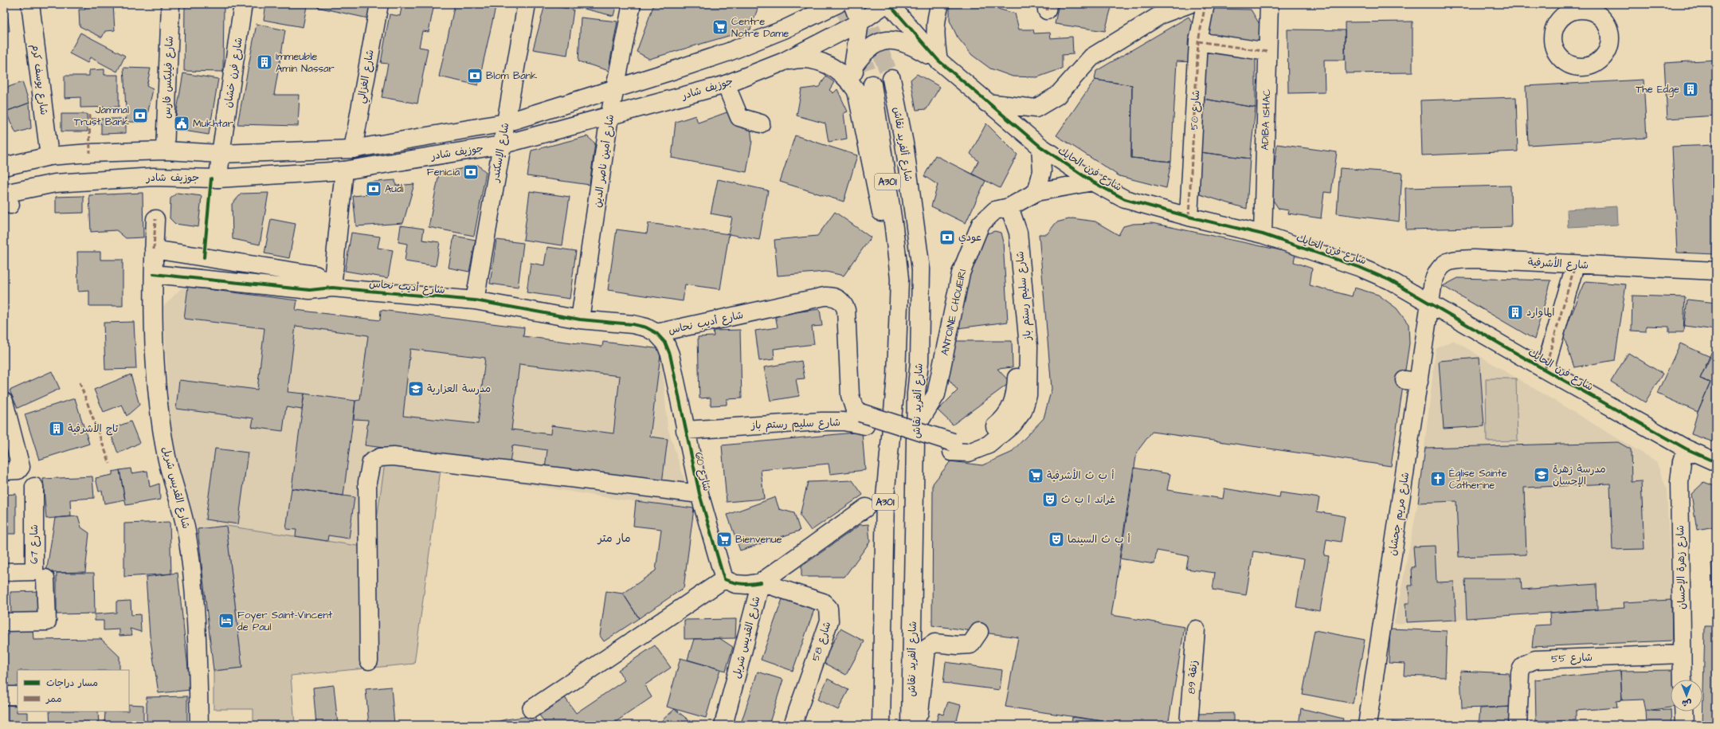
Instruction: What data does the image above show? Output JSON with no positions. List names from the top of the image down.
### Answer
{
  "streets": {
    "main road": [
      "شارع فرن خشان",
      "شارع الغزالي",
      "شارع فيليكس فارس",
      "شارع يوسف كرم",
      "جوزيف شادر",
      "شارع 50",
      "ADIBA ISHAC",
      "شارع ألفريد نقاش",
      "شارع الإسكندر",
      "شارع أمين ناصر الدين",
      "شارع فرن الحايك",
      "A301",
      "شارع الأشرفية",
      "شارع أديب نحاس",
      "شارع سليم رستم باز",
      "ANTOINE CHOUEIRI",
      "شارع 60",
      "شارع القديس شربل",
      "شارع مريم جحشان",
      "شارع 67",
      "شارع زهرة الإحسان",
      "شارع 58",
      "شارع 55",
      "زنقة 89"
    ]
  },
  "crossings": [
    ["شارع فرن خشان", "جوزيف شادر"],
    ["شارع الغزالي", "جوزيف شادر"],
    ["شارع فيليكس فارس", "جوزيف شادر"],
    ["شارع يوسف كرم", "جوزيف شادر"],
    ["جوزيف شادر", "شارع الإسكندر"],
    ["جوزيف شادر", "شارع أمين ناصر الدين"],
    ["شارع 50", "شارع فرن الحايك"],
    ["ADIBA ISHAC", "شارع فرن الحايك"],
    ["شارع ألفريد نقاش", "ANTOINE CHOUEIRI"],
    ["شارع الإسكندر", "شارع أديب نحاس"],
    ["شارع أمين ناصر الدين", "شارع أديب نحاس"],
    ["شارع فرن الحايك", "شارع الأشرفية"],
    ["شارع فرن الحايك", "ANTOINE CHOUEIRI"],
    ["شارع فرن الحايك", "شارع مريم جحشان"],
    ["شارع فرن الحايك", "شارع زهرة الإحسان"],
    ["شارع الأشرفية", "شارع مريم جحشان"],
    ["شارع أديب نحاس", "شارع سليم رستم باز"],
    ["شارع أديب نحاس", "شارع 60"],
    ["شارع أديب نحاس", "شارع القديس شربل"],
    ["شارع سليم رستم باز", "ANTOINE CHOUEIRI"],
    ["شارع سليم رستم باز", "شارع 60"],
    ["شارع القديس شربل", "شارع 58"],
    ["شارع زهرة الإحسان", "شارع 55"]
  ],
  "districts": ["مار متر"],
  "places": {
    "supermarket": ["Centre Notre Dame", "أ ب ث الأشرفية", "Bienvenue"],
    "building": [
      "Immeuble Amin Nassar",
      "The Edge",
      "الماوارد",
      "تاج الأشرفية"
    ],
    "bank": [
      "Blom Bank",
      "Jammal Trust Bank",
      "Fenicia",
      "Audi",
      "عودي"
    ],
    "public building": ["Mukhtar"],
    "school or university": ["مدرسة العزارية", "مدرسة زهرة الإحسان"],
    "church": ["Église Sainte Catherine"],
    "theatre": ["غراند ا ب ث", "أ ب ث السينما"],
    "hotel": ["Foyer Saint-Vincent de Paul"]
  },
  "legend": ["مسار دراجات", "ممر"],
  "north": "bottom"
}
